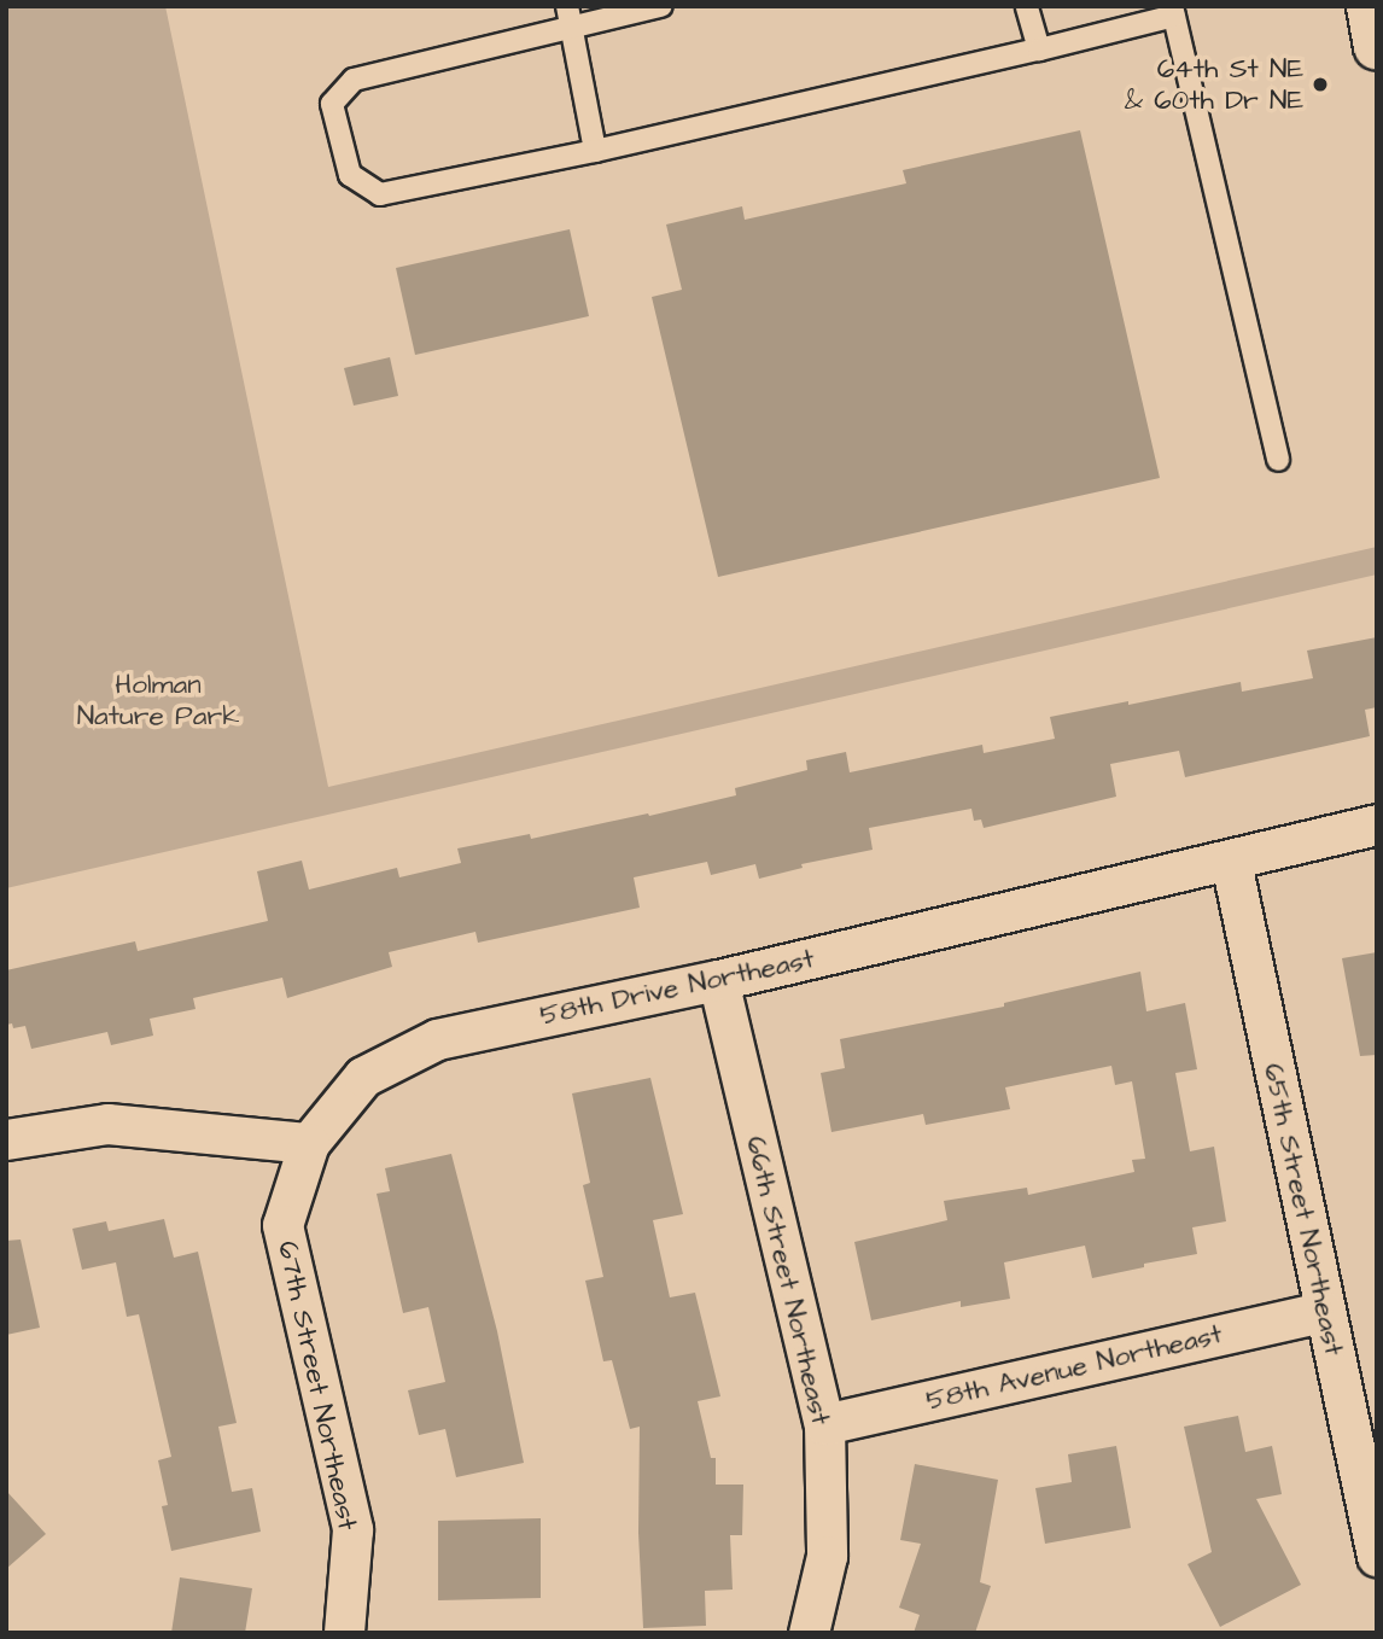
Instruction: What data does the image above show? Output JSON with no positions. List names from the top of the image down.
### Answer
{
  "streets": {
    "street": [
      "58th Drive Northeast",
      "65th Street Northeast",
      "66th Street Northeast",
      "58th Avenue Northeast",
      "67th Street Northeast"
    ]
  },
  "crossings": [
    ["58th Drive Northeast", "65th Street Northeast"],
    ["58th Drive Northeast", "66th Street Northeast"],
    ["58th Drive Northeast", "67th Street Northeast"],
    ["65th Street Northeast", "58th Avenue Northeast"],
    ["66th Street Northeast", "58th Avenue Northeast"]
  ],
  "parks": ["Holman Nature Park"],
  "places": ["64th St NE & 60th Dr NE"]
}
